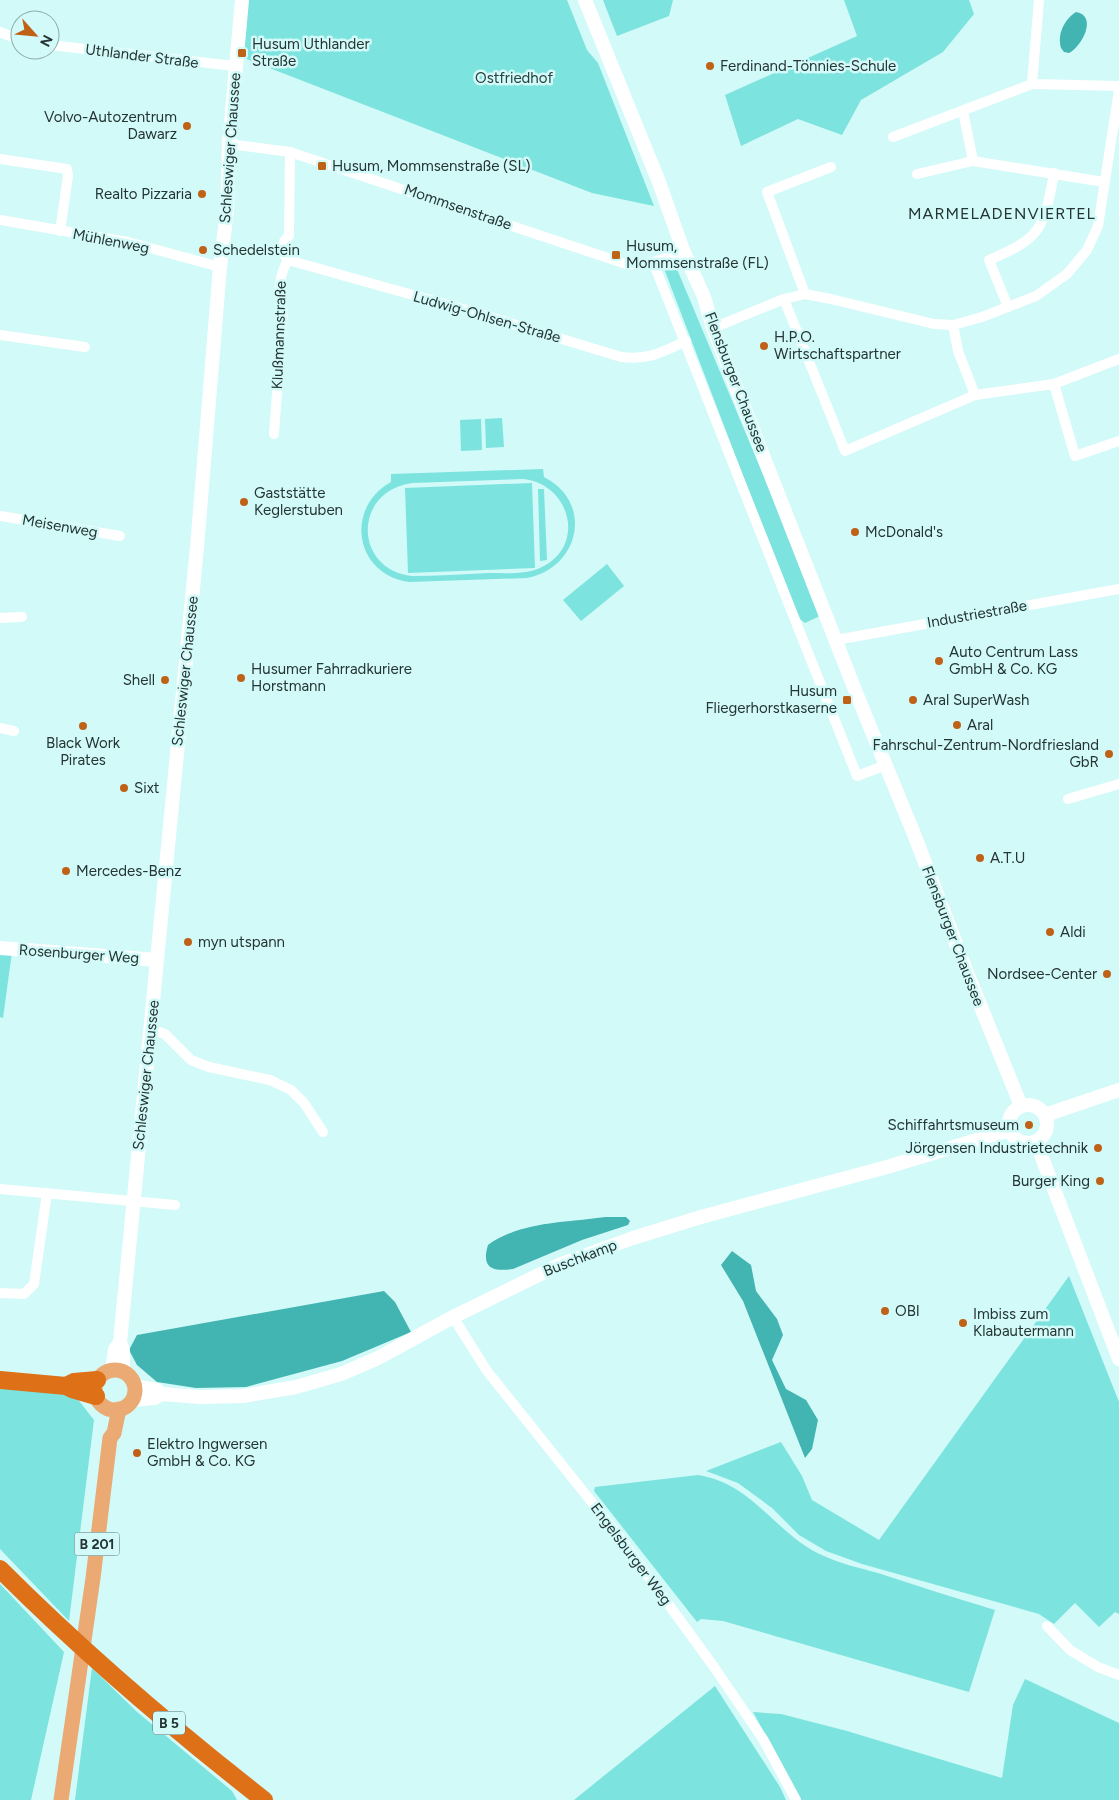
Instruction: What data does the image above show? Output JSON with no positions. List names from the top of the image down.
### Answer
{
  "streets": {
    "highway": ["B 5"],
    "main road": ["B 201"],
    "street": [
      "Uthlander Straße",
      "Schleswiger Chaussee",
      "Mommsenstraße",
      "Mühlenweg",
      "Ludwig-Ohlsen-Straße",
      "Klußmannstraße",
      "Flensburger Chaussee",
      "Meisenweg",
      "Industriestraße",
      "Rosenburger Weg",
      "Buschkamp",
      "Engelsburger Weg"
    ]
  },
  "crossings": [
    ["Uthlander Straße", "Schleswiger Chaussee"],
    ["Schleswiger Chaussee", "Mommsenstraße"],
    ["Schleswiger Chaussee", "Mühlenweg"],
    ["Schleswiger Chaussee", "Rosenburger Weg"],
    ["Mommsenstraße", "Klußmannstraße"],
    ["Mommsenstraße", "Flensburger Chaussee"],
    ["Ludwig-Ohlsen-Straße", "Klußmannstraße"],
    ["Ludwig-Ohlsen-Straße", "Flensburger Chaussee"],
    ["Flensburger Chaussee", "Industriestraße"],
    ["Flensburger Chaussee", "Buschkamp"],
    ["Buschkamp", "B 201"],
    ["Buschkamp", "Engelsburger Weg"]
  ],
  "districts": ["MARMELADENVIERTEL"],
  "parks": ["Ostfriedhof"],
  "places": {
    "transit": [
      "Husum Uthlander Straße",
      "Husum, Mommsenstraße (SL)",
      "Husum, Mommsenstraße (FL)",
      "Husum Fliegerhorstkaserne"
    ],
    "other": [
      "Ferdinand-Tönnies-Schule",
      "Volvo-Autozentrum Dawarz",
      "Realto Pizzaria",
      "Schedelstein",
      "H.P.O. Wirtschaftspartner",
      "Gaststätte Keglerstuben",
      "McDonald's",
      "Auto Centrum Lass GmbH & Co. KG",
      "Husumer Fahrradkuriere Horstmann",
      "Shell",
      "Aral SuperWash",
      "Aral",
      "Black Work Pirates",
      "Fahrschul-Zentrum-Nordfriesland GbR",
      "Sixt",
      "A.T.U",
      "Mercedes-Benz",
      "Aldi",
      "myn utspann",
      "Nordsee-Center",
      "Schiffahrtsmuseum",
      "Jörgensen Industrietechnik",
      "Burger King",
      "OBI",
      "Imbiss zum Klabautermann",
      "Elektro Ingwersen GmbH & Co. KG"
    ]
  },
  "north": "bottom right"
}
